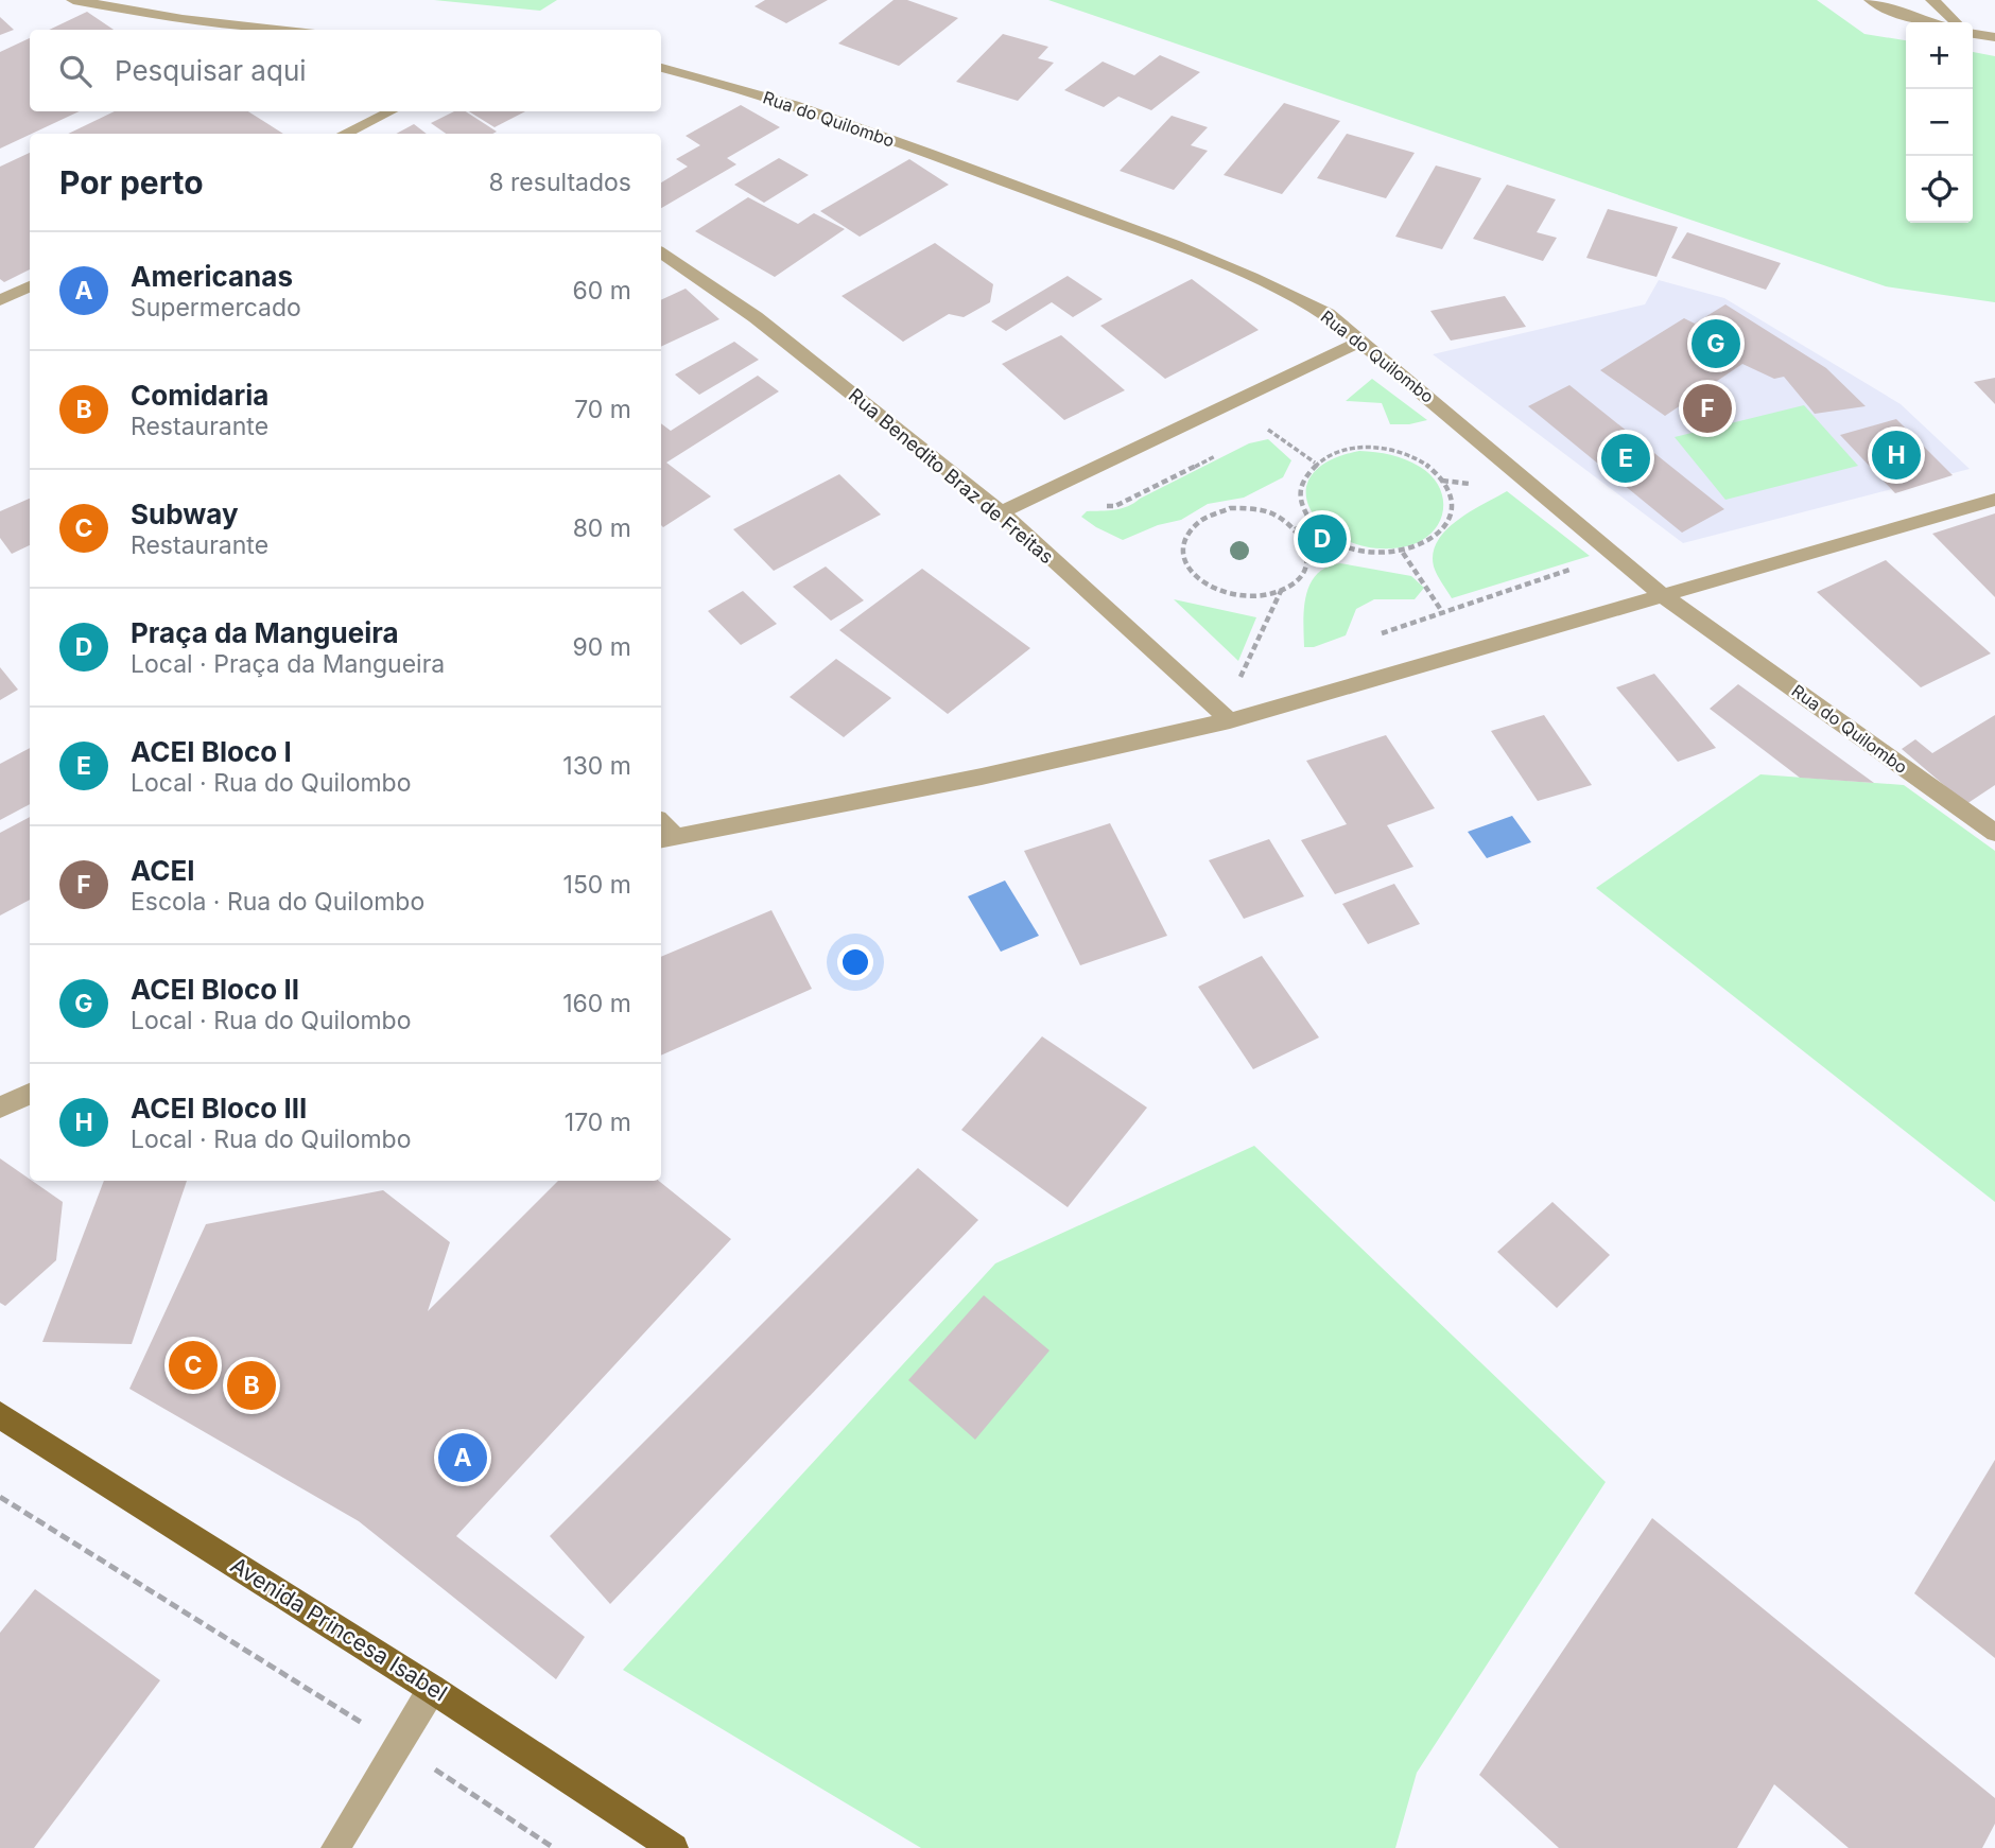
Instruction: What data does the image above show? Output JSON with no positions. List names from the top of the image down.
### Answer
{
  "streets": {
    "main road": ["Avenida Princesa Isabel"],
    "street": ["Rua do Quilombo", "Rua Benedito Braz de Freitas"]
  },
  "page": {
    "map_buttons": ["+", "−"],
    "search": "Pesquisar aqui",
    "heading": ["Por perto", "8 resultados"],
    "list": [
      {
        "mark": "A",
        "name": "Americanas",
        "note": "Supermercado",
        "value": "60 m"
      },
      {
        "mark": "B",
        "name": "Comidaria",
        "note": "Restaurante",
        "value": "70 m"
      },
      {
        "mark": "C",
        "name": "Subway",
        "note": "Restaurante",
        "value": "80 m"
      },
      {
        "mark": "D",
        "name": "Praça da Mangueira",
        "note": "Local · Praça da Mangueira",
        "value": "90 m"
      },
      {
        "mark": "E",
        "name": "ACEI Bloco I",
        "note": "Local · Rua do Quilombo",
        "value": "130 m"
      },
      {
        "mark": "F",
        "name": "ACEI",
        "note": "Escola · Rua do Quilombo",
        "value": "150 m"
      },
      {
        "mark": "G",
        "name": "ACEI Bloco II",
        "note": "Local · Rua do Quilombo",
        "value": "160 m"
      },
      {
        "mark": "H",
        "name": "ACEI Bloco III",
        "note": "Local · Rua do Quilombo",
        "value": "170 m"
      }
    ],
    "pins": [
      "G",
      "F",
      "H",
      "E",
      "D",
      "C",
      "B",
      "A"
    ]
  }
}
